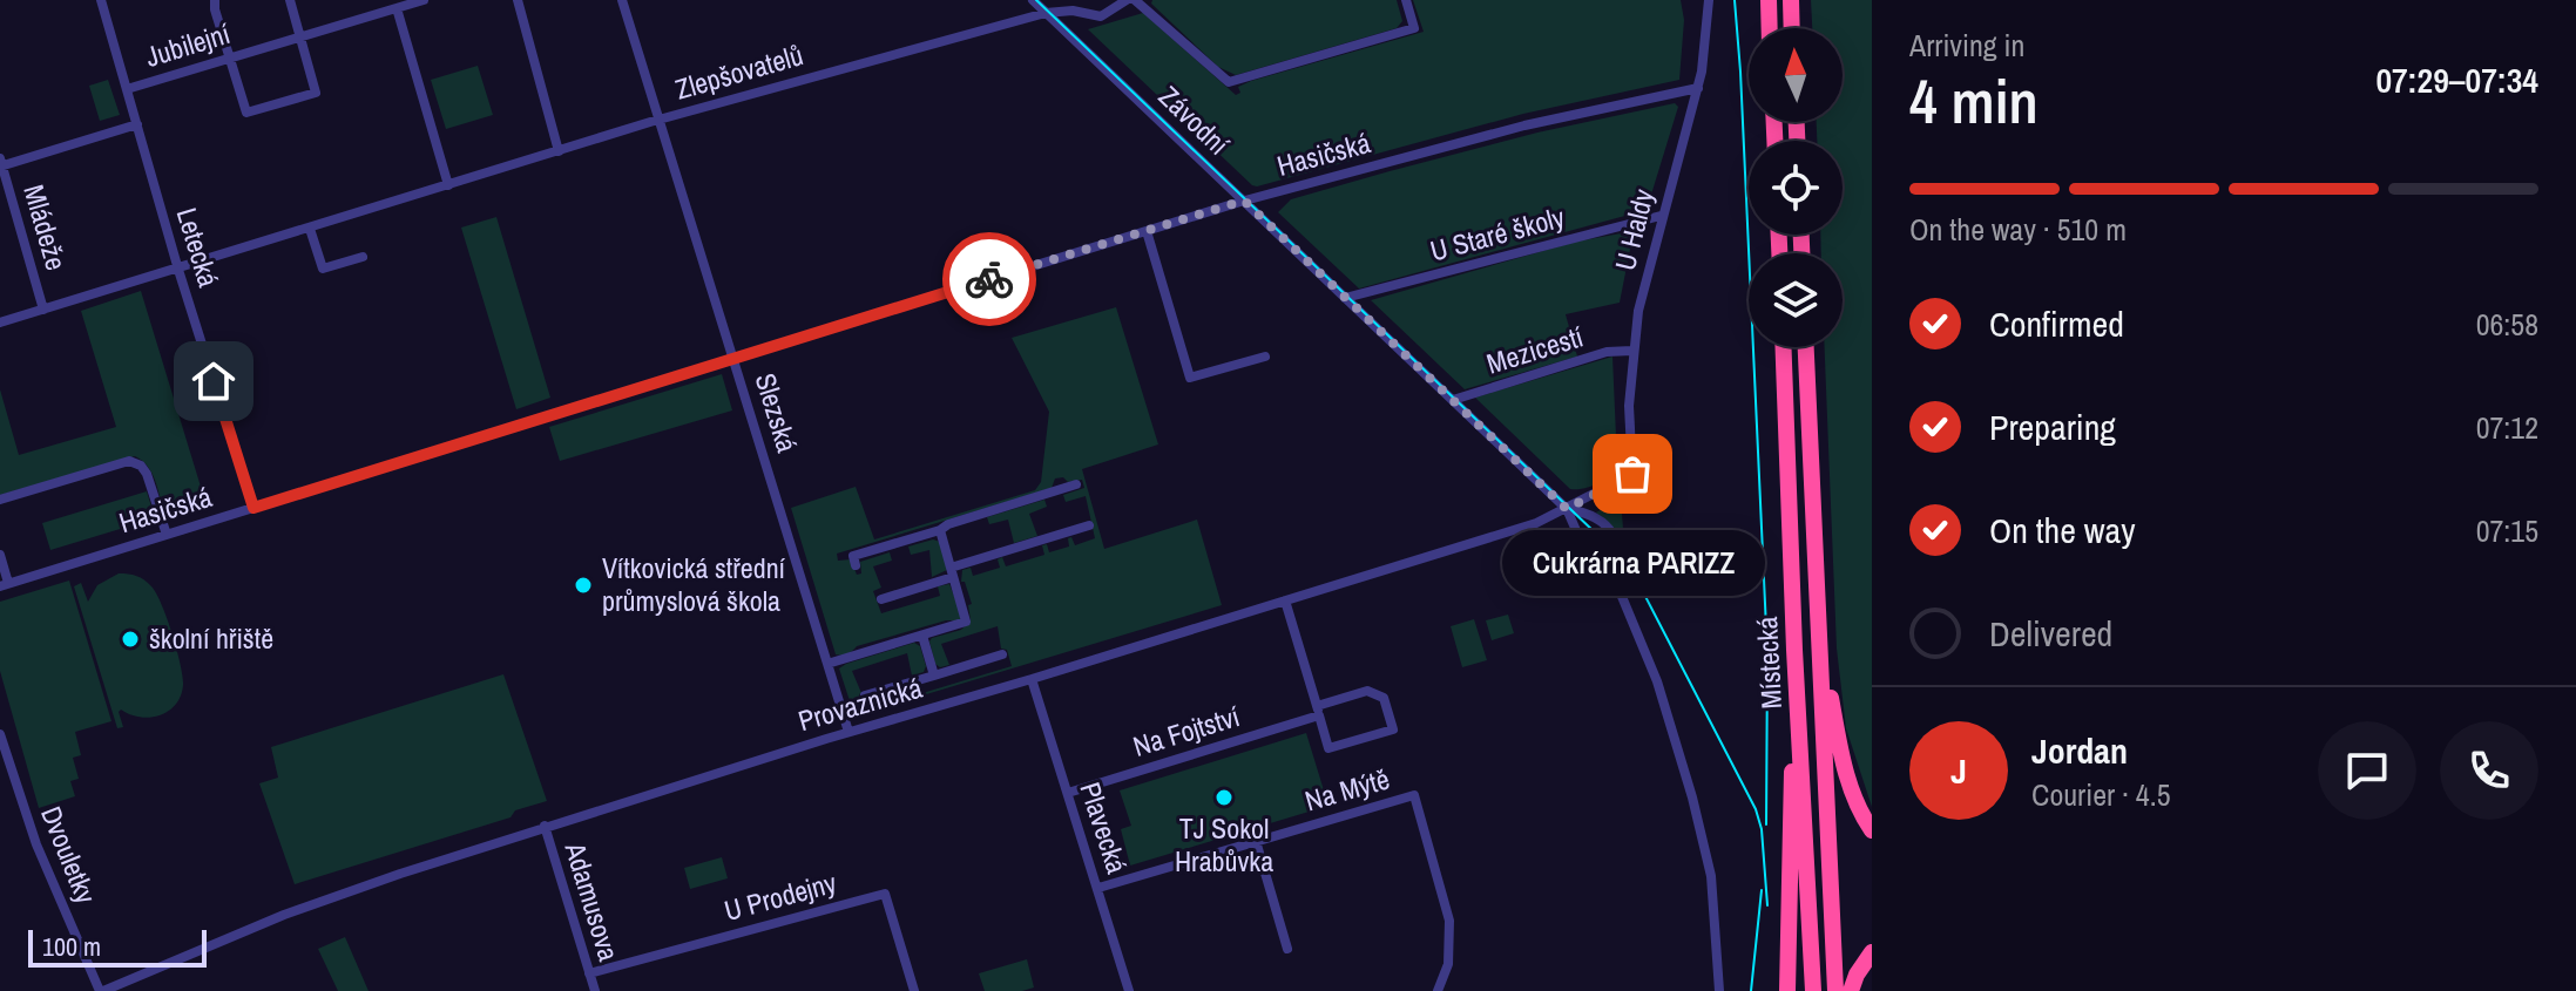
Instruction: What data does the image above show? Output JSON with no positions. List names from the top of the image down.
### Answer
{
  "streets": {
    "highway": ["Místecká"],
    "street": [
      "Jubilejní",
      "Zlepšovatelů",
      "Závodní",
      "Hasičská",
      "Mládeže",
      "U Haldy",
      "U Staré školy",
      "Letecká",
      "Mezicestí",
      "Slezská",
      "Provaznická",
      "Na Fojtství",
      "Na Mýtě",
      "Plavecká",
      "Dvouletky",
      "U Prodejny",
      "Adamusova"
    ]
  },
  "crossings": [
    ["Jubilejní", "Letecká"],
    ["Zlepšovatelů", "Závodní"],
    ["Zlepšovatelů", "Mládeže"],
    ["Zlepšovatelů", "Letecká"],
    ["Zlepšovatelů", "Slezská"],
    ["Závodní", "Hasičská"],
    ["Závodní", "U Staré školy"],
    ["Závodní", "Mezicestí"],
    ["Závodní", "Provaznická"],
    ["Hasičská", "U Haldy"],
    ["Hasičská", "Letecká"],
    ["Hasičská", "Slezská"],
    ["U Haldy", "U Staré školy"],
    ["U Haldy", "Mezicestí"],
    ["U Haldy", "Provaznická"],
    ["Slezská", "Provaznická"],
    ["Provaznická", "Plavecká"],
    ["Provaznická", "Dvouletky"],
    ["Provaznická", "Adamusova"],
    ["Na Fojtství", "Plavecká"],
    ["Na Mýtě", "Plavecká"],
    ["U Prodejny", "Adamusova"]
  ],
  "places": [
    "Cukrárna PARIZZ",
    "Vítkovická střední průmyslová škola",
    "školní hřiště",
    "TJ Sokol Hrabůvka"
  ],
  "scale_bar": "100 m",
  "north": "top",
  "page": {
    "heading": ["4 min", "Arriving in", "07:29–07:34"],
    "panel": ["Jordan", "Courier · 4.5"],
    "bar": "On the way · 510 m",
    "list": [
      ["Confirmed", "06:58"],
      ["Preparing", "07:12"],
      ["On the way", "07:15"],
      "Delivered"
    ],
    "bubble": "Cukrárna PARIZZ",
    "round": "J",
    "scale": "100 m"
  }
}
